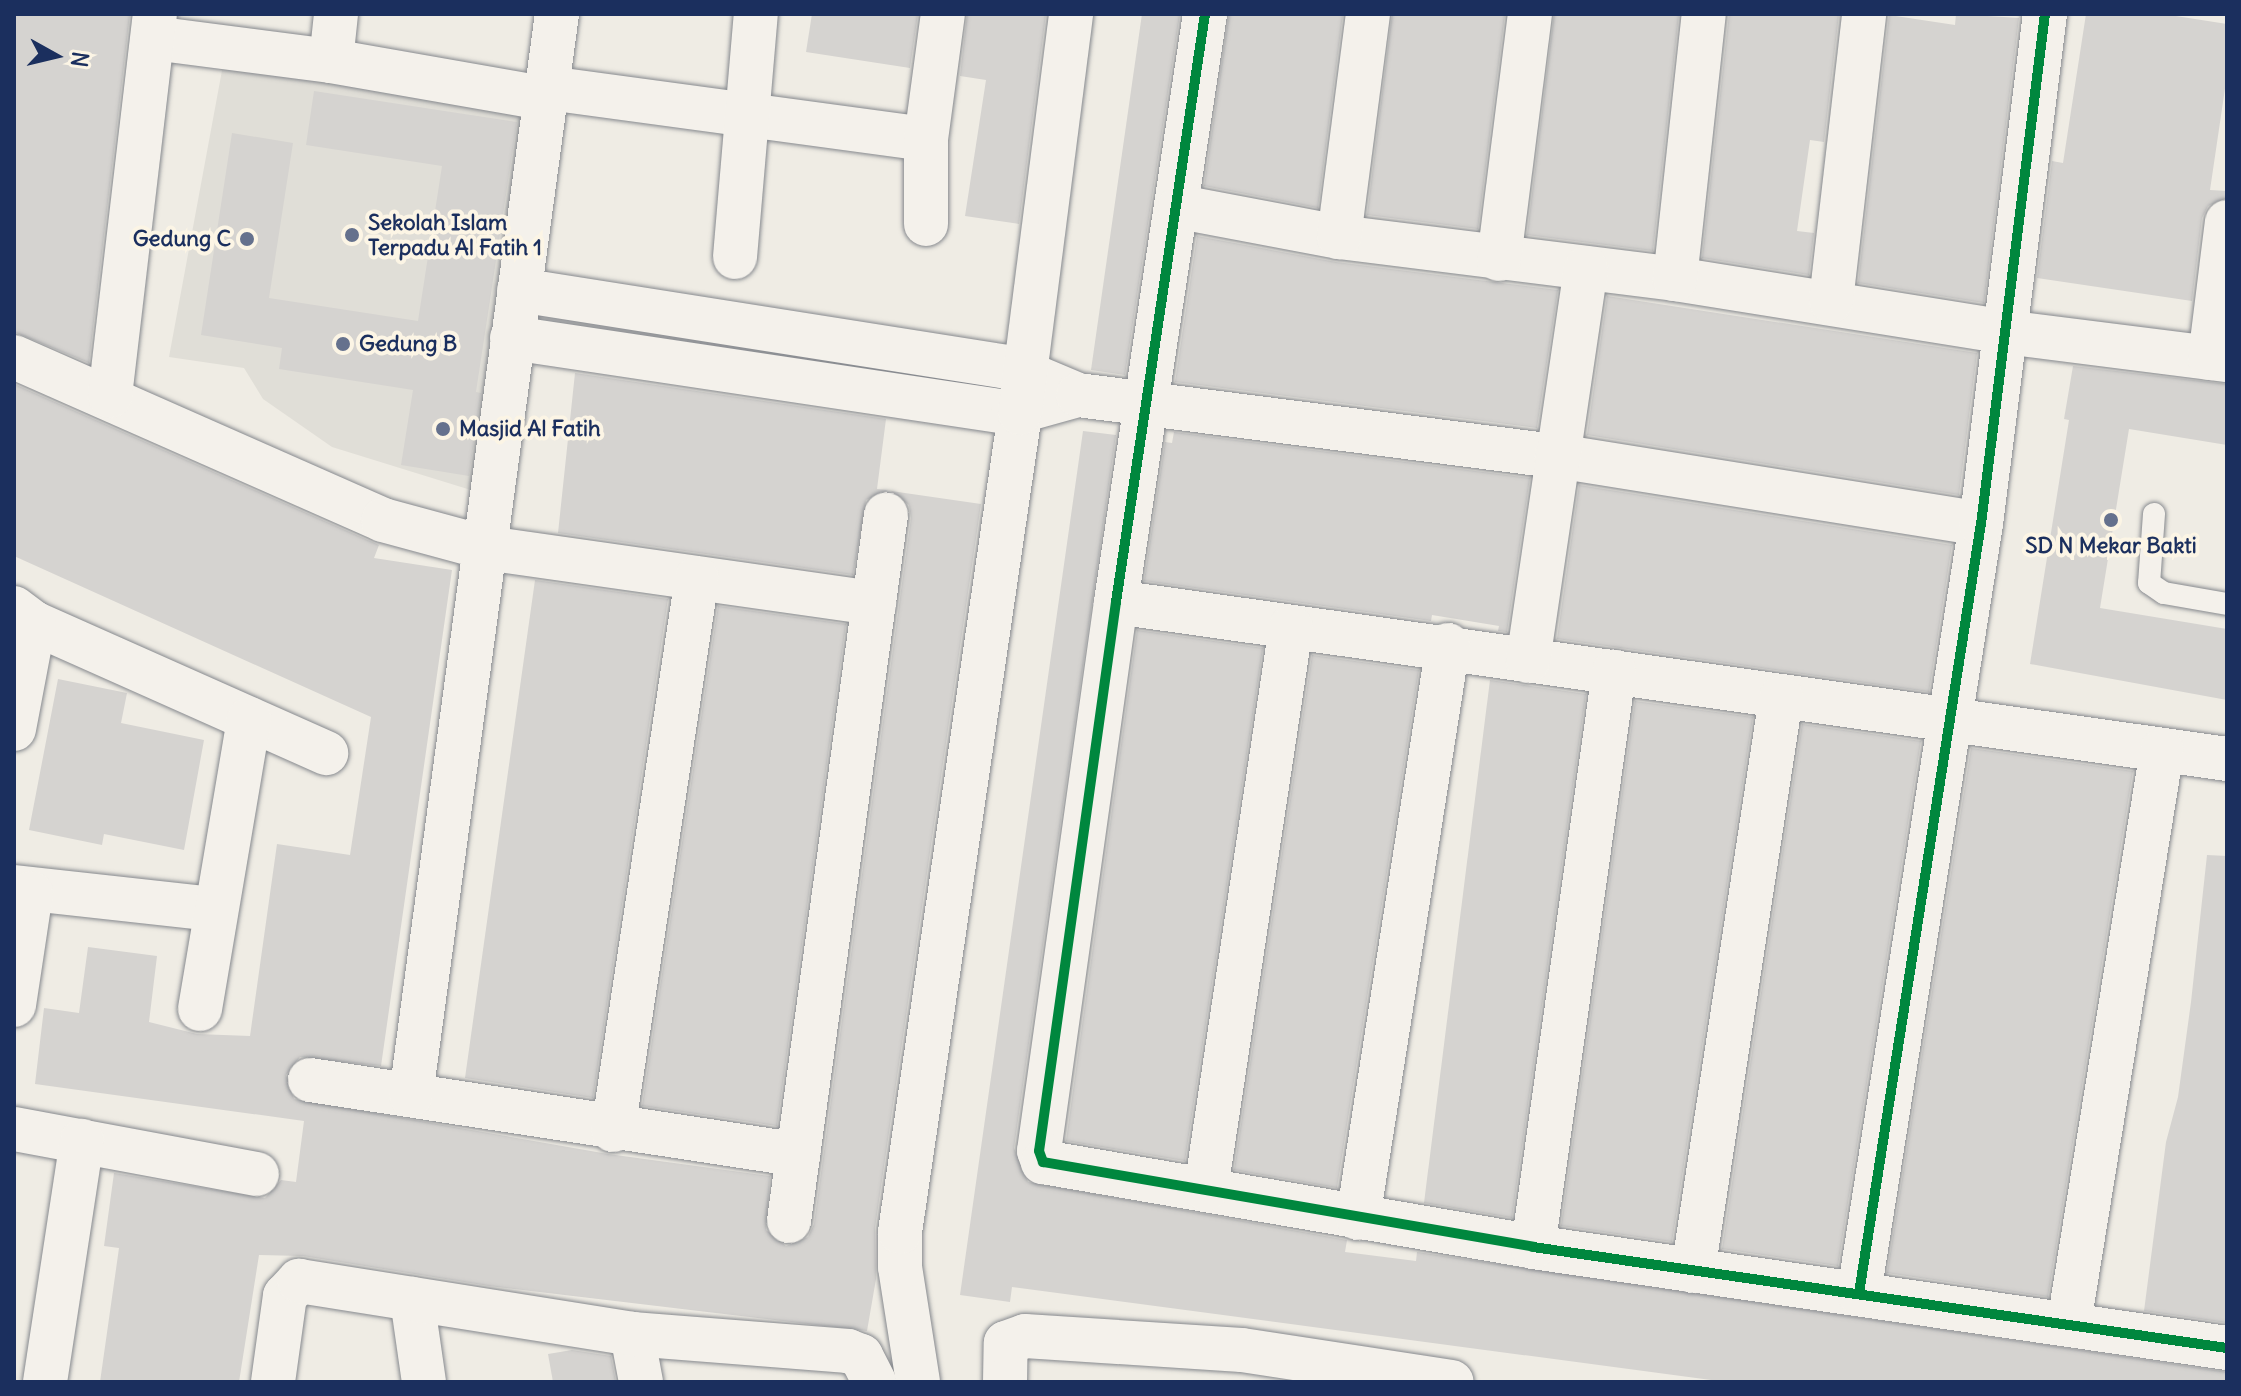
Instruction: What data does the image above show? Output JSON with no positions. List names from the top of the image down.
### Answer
{
  "places": [
    "Sekolah Islam Terpadu Al Fatih 1",
    "Gedung C",
    "Gedung B",
    "Masjid Al Fatih",
    "SD N Mekar Bakti"
  ],
  "north": "right"
}
